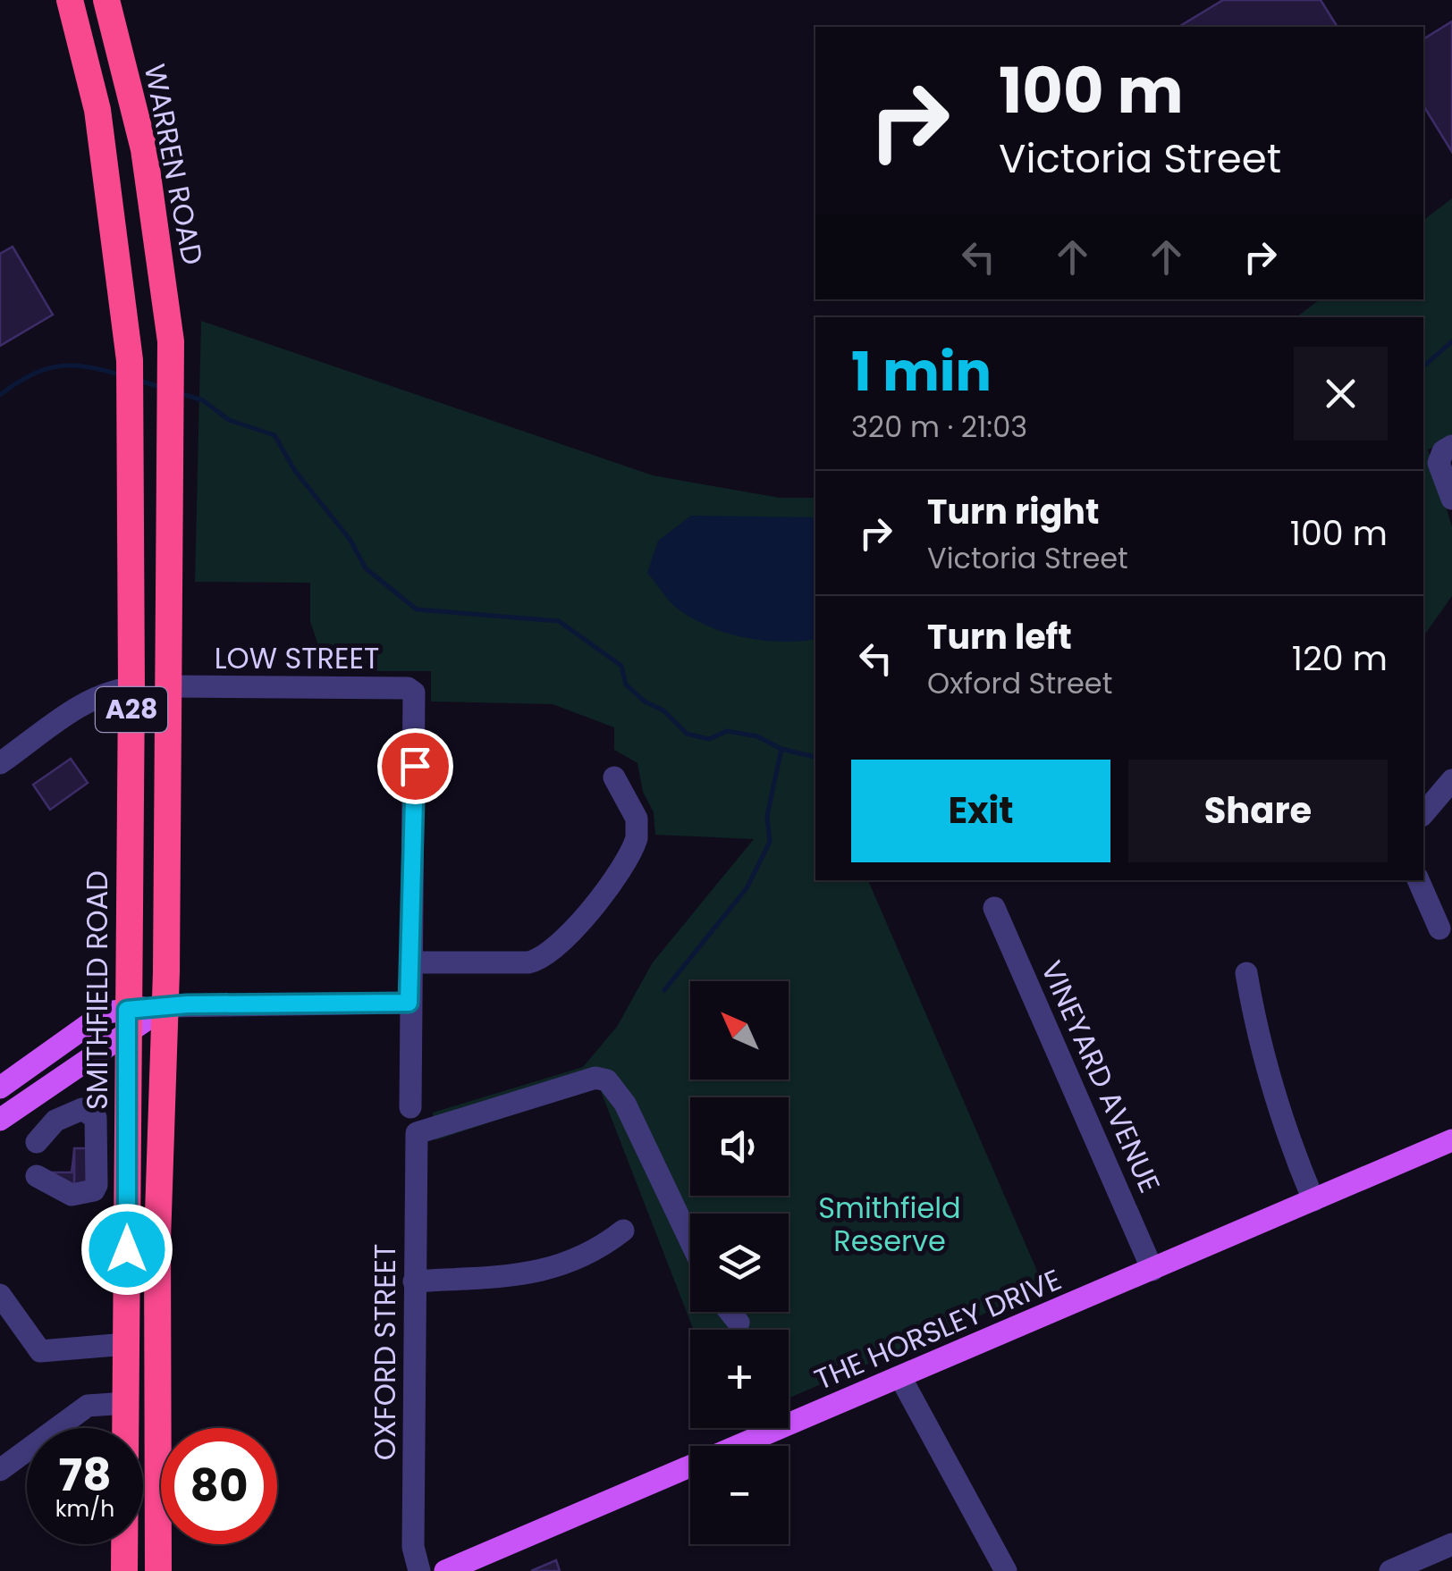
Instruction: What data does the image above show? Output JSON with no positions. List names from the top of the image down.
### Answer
{
  "streets": {
    "highway": ["WARREN ROAD", "A28", "SMITHFIELD ROAD"],
    "main road": ["THE HORSLEY DRIVE"],
    "street": ["LOW STREET", "VINEYARD AVENUE", "OXFORD STREET"]
  },
  "crossings": [
    ["WARREN ROAD", "LOW STREET"],
    ["WARREN ROAD", "A28"],
    ["LOW STREET", "A28"],
    ["VINEYARD AVENUE", "THE HORSLEY DRIVE"]
  ],
  "parks": ["Smithfield Reserve"],
  "north": "top left",
  "page": {
    "turn": ["100 m", "Victoria Street"],
    "heading": ["1 min", "320 m · 21:03"],
    "list": [
      {
        "name": "Turn right",
        "note": "Victoria Street",
        "value": "100 m"
      },
      {
        "name": "Turn left",
        "note": "Oxford Street",
        "value": "120 m"
      }
    ],
    "buttons": ["Exit", "Share"],
    "map_buttons": ["+", "−"],
    "speed": "78 km/h",
    "limit": "80"
  }
}
